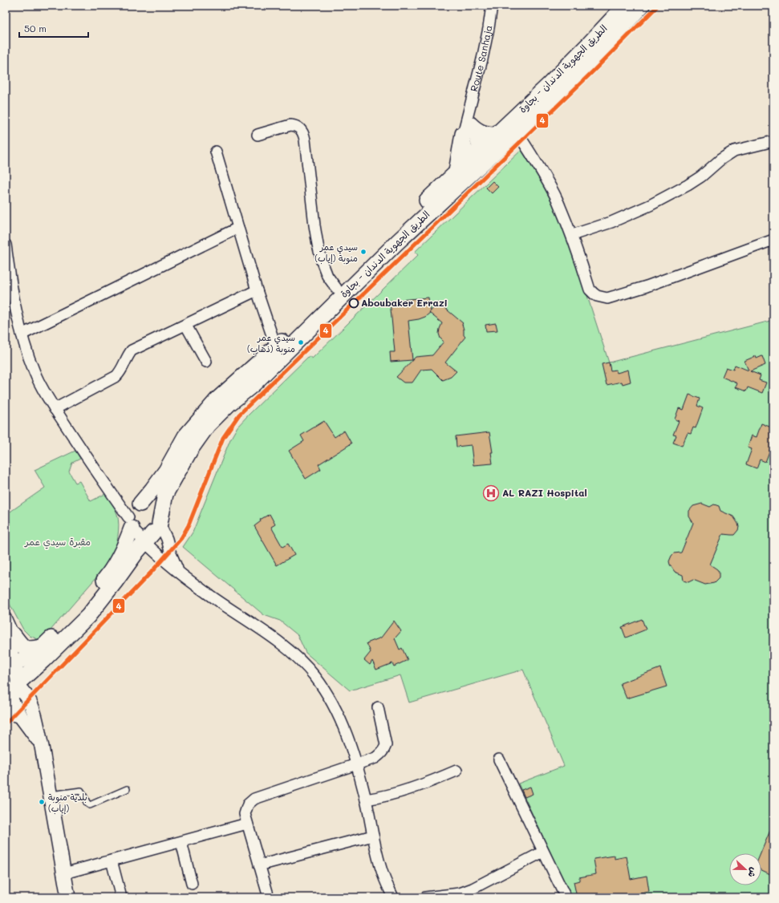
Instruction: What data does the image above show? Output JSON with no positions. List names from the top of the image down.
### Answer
{
  "streets": {
    "main road": ["الطريق الجهوية الدندان - بجاوة"],
    "street": ["Route Sanhaja"]
  },
  "parks": ["مقبرة سيدي عمر"],
  "places": {
    "other": [
      "سيدي عمر منوبة (إياب)",
      "Aboubaker Errazi",
      "سيدي عمر منوبة (ذهاب)",
      "بلدية منوبة (إياب)"
    ],
    "hospital": ["AL RAZI Hospital"]
  },
  "lines": ["transit line 4"],
  "scale_bar": "50 m",
  "north": "right"
}
